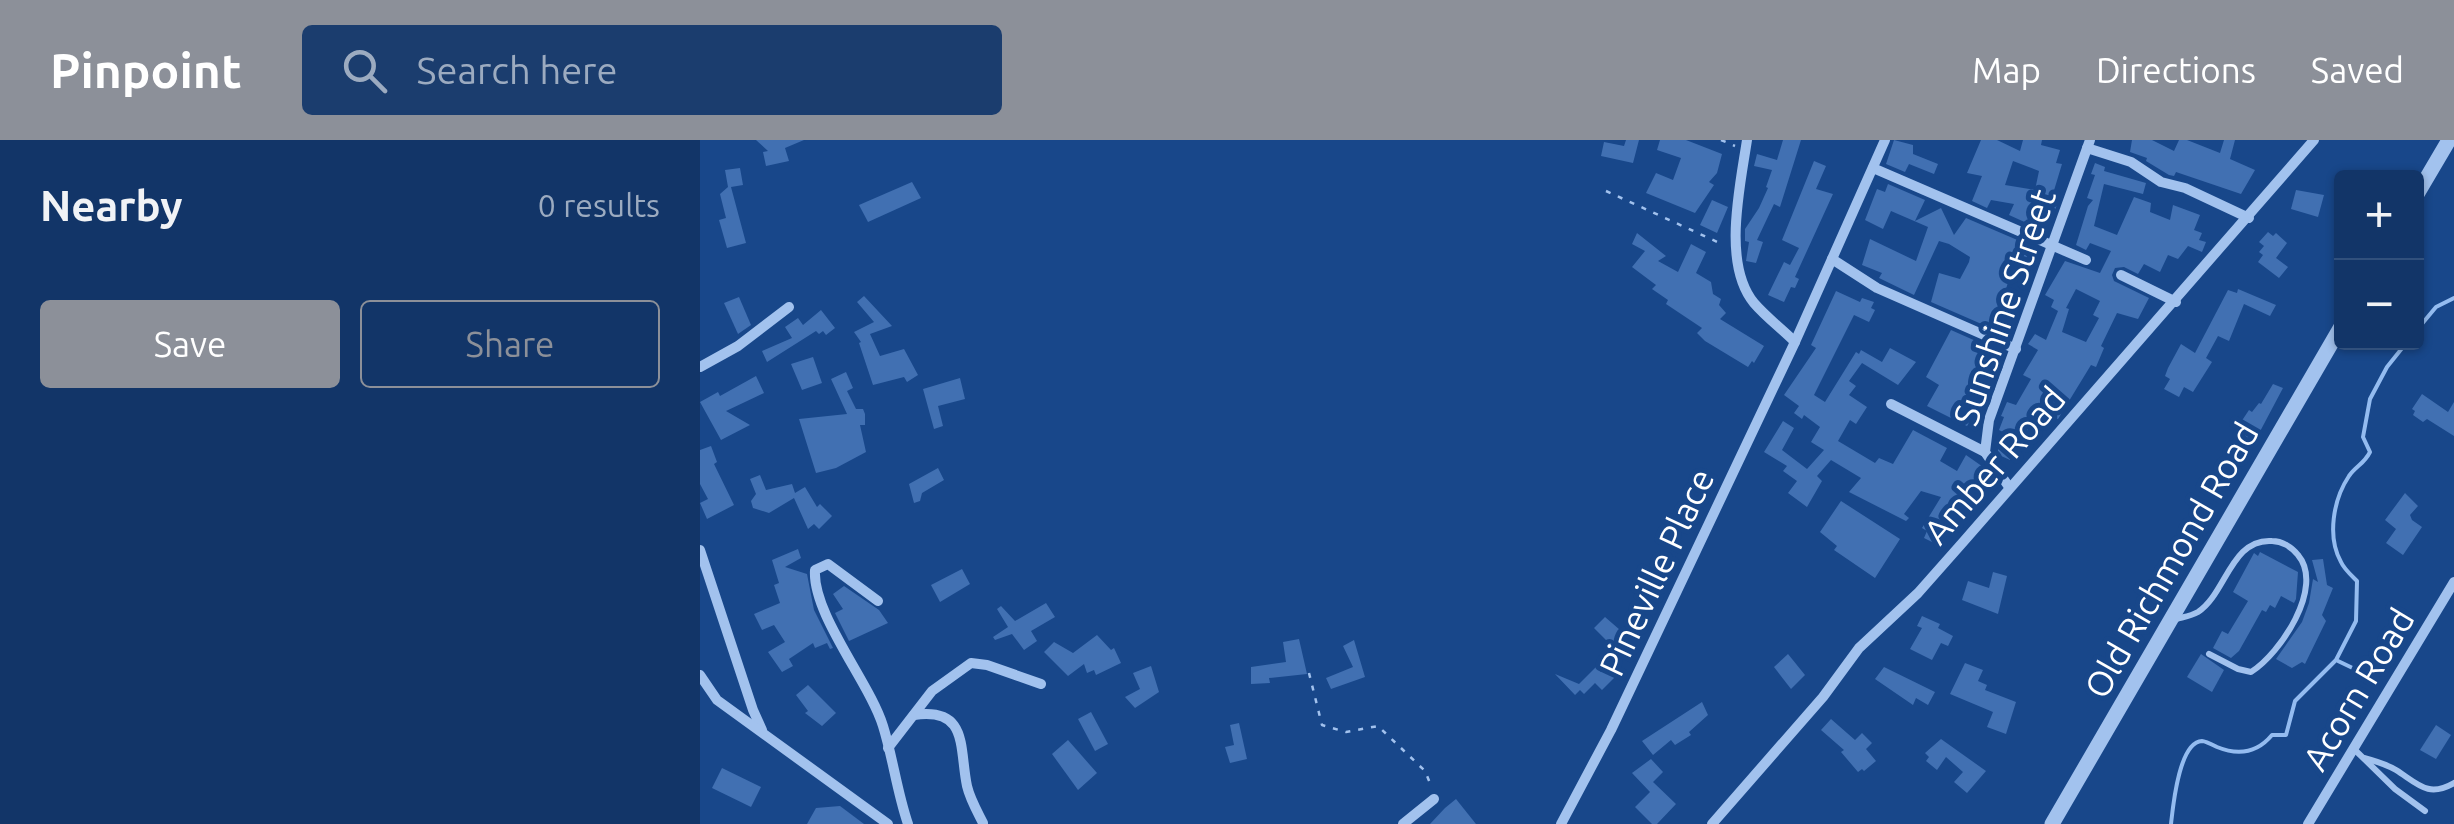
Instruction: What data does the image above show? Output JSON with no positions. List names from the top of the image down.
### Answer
{
  "streets": {
    "street": [
      "Sunshine Street",
      "Amber Road",
      "Old Richmond Road",
      "Pineville Place",
      "Acorn Road"
    ]
  },
  "crossings": [
    ["Sunshine Street", "Amber Road"]
  ],
  "page": {
    "header": "Pinpoint",
    "search": "Search here",
    "nav": ["Map", "Directions", "Saved"],
    "heading": ["Nearby", "0 results"],
    "map_buttons": ["+", "−"],
    "buttons": ["Save", "Share"]
  }
}
